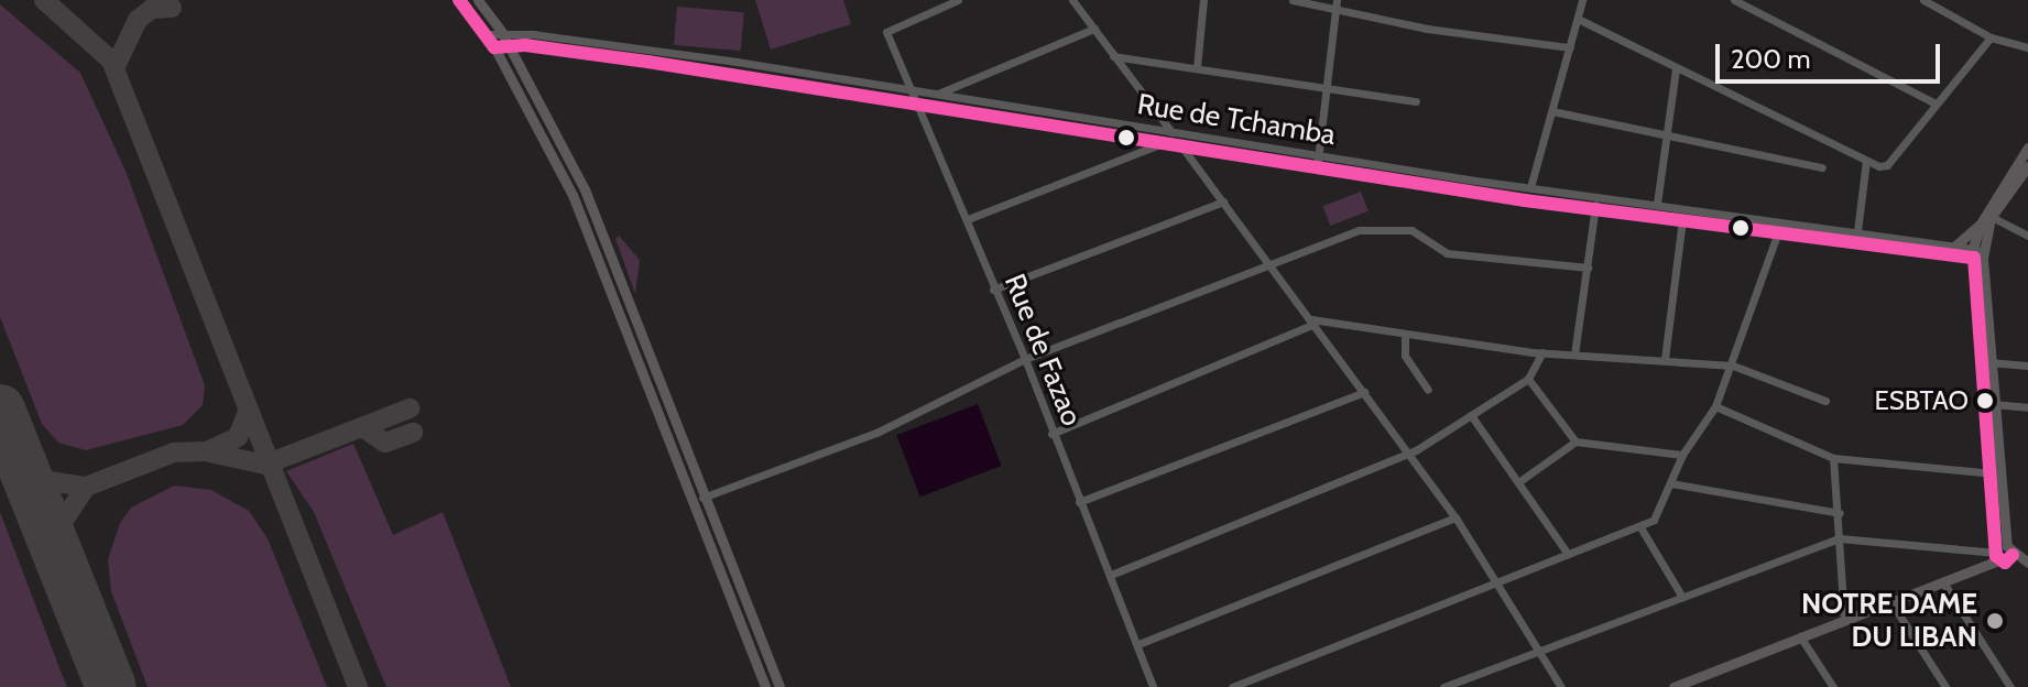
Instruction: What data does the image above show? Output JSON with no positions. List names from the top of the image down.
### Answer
{
  "streets": {
    "street": ["Rue de Tchamba", "Rue de Fazao"]
  },
  "crossings": [
    ["Rue de Tchamba", "Rue de Fazao"]
  ],
  "places": ["ESBTAO", "NOTRE DAME DU LIBAN"],
  "scale_bar": "200 m"
}
